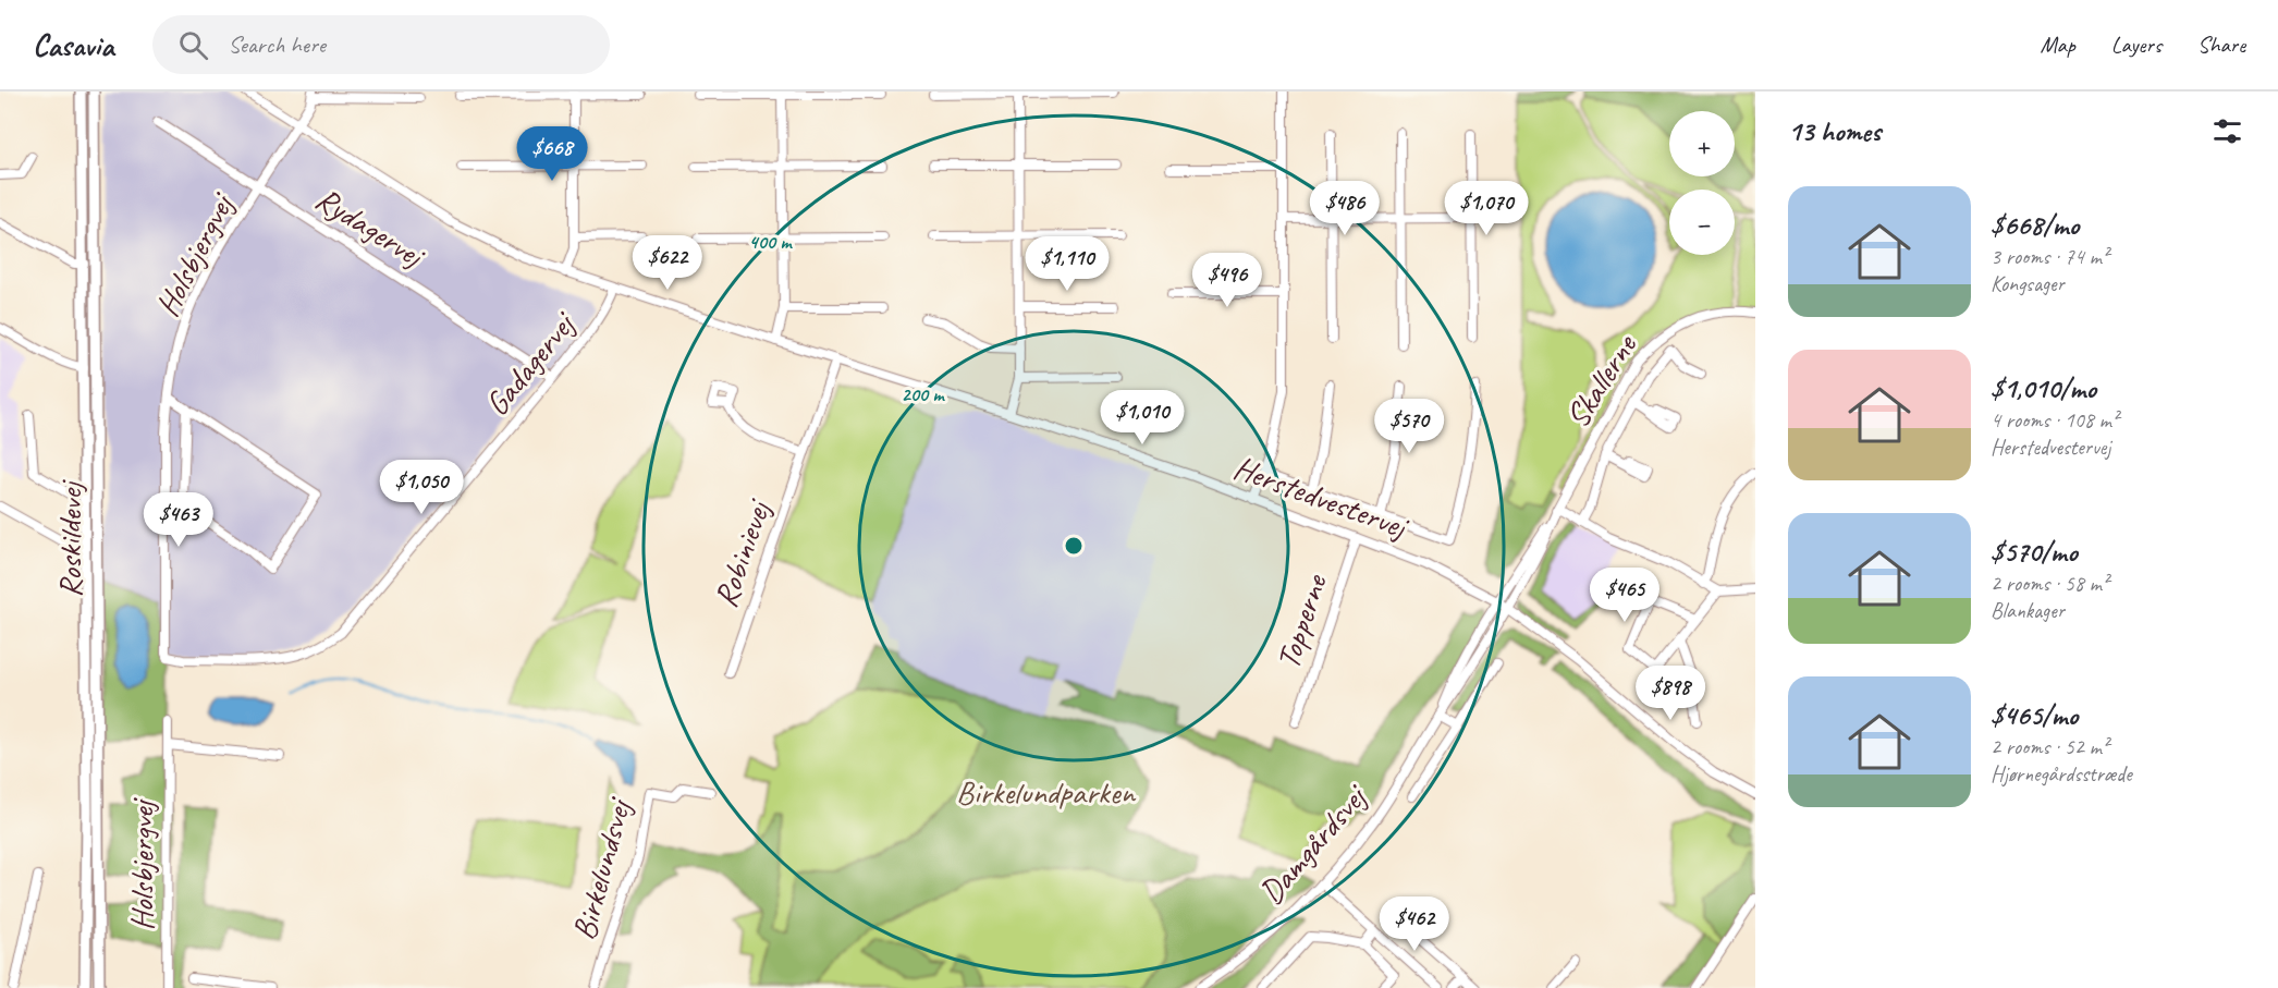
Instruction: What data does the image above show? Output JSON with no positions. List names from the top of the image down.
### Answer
{
  "streets": {
    "main road": ["Roskildevej"],
    "street": [
      "Rydagervej",
      "Holsbjergvej",
      "Gadagervej",
      "Skallerne",
      "Herstedvestervej",
      "Robinievej",
      "Topperne",
      "Damgårdsvej",
      "Birkelundsvej"
    ]
  },
  "crossings": [
    ["Rydagervej", "Holsbjergvej"],
    ["Rydagervej", "Gadagervej"],
    ["Holsbjergvej", "Gadagervej"],
    ["Holsbjergvej", "Herstedvestervej"],
    ["Gadagervej", "Herstedvestervej"],
    ["Skallerne", "Herstedvestervej"],
    ["Skallerne", "Damgårdsvej"],
    ["Herstedvestervej", "Robinievej"],
    ["Herstedvestervej", "Topperne"],
    ["Herstedvestervej", "Damgårdsvej"]
  ],
  "parks": ["Birkelundparken"],
  "page": {
    "header": "Casavia",
    "search": "Search here",
    "nav": ["Map", "Layers", "Share"],
    "heading": "13 homes",
    "map_buttons": ["+", "−"],
    "price": [
      "$668",
      "$486",
      "$1,070",
      "$622",
      "$1,110",
      "$496",
      "$1,010",
      "$570",
      "$1,050",
      "$463",
      "$465",
      "$898",
      "$462"
    ],
    "list": [
      {
        "name": "$668/mo",
        "note": "3 rooms · 74 m² · Kongsager"
      },
      {
        "name": "$1,010/mo",
        "note": "4 rooms · 108 m² · Herstedvestervej"
      },
      {
        "name": "$570/mo",
        "note": "2 rooms · 58 m² · Blankager"
      },
      {
        "name": "$465/mo",
        "note": "2 rooms · 52 m² · Hjørnegårdsstræde"
      }
    ]
  },
  "rings": ["400 m", "200 m"]
}
